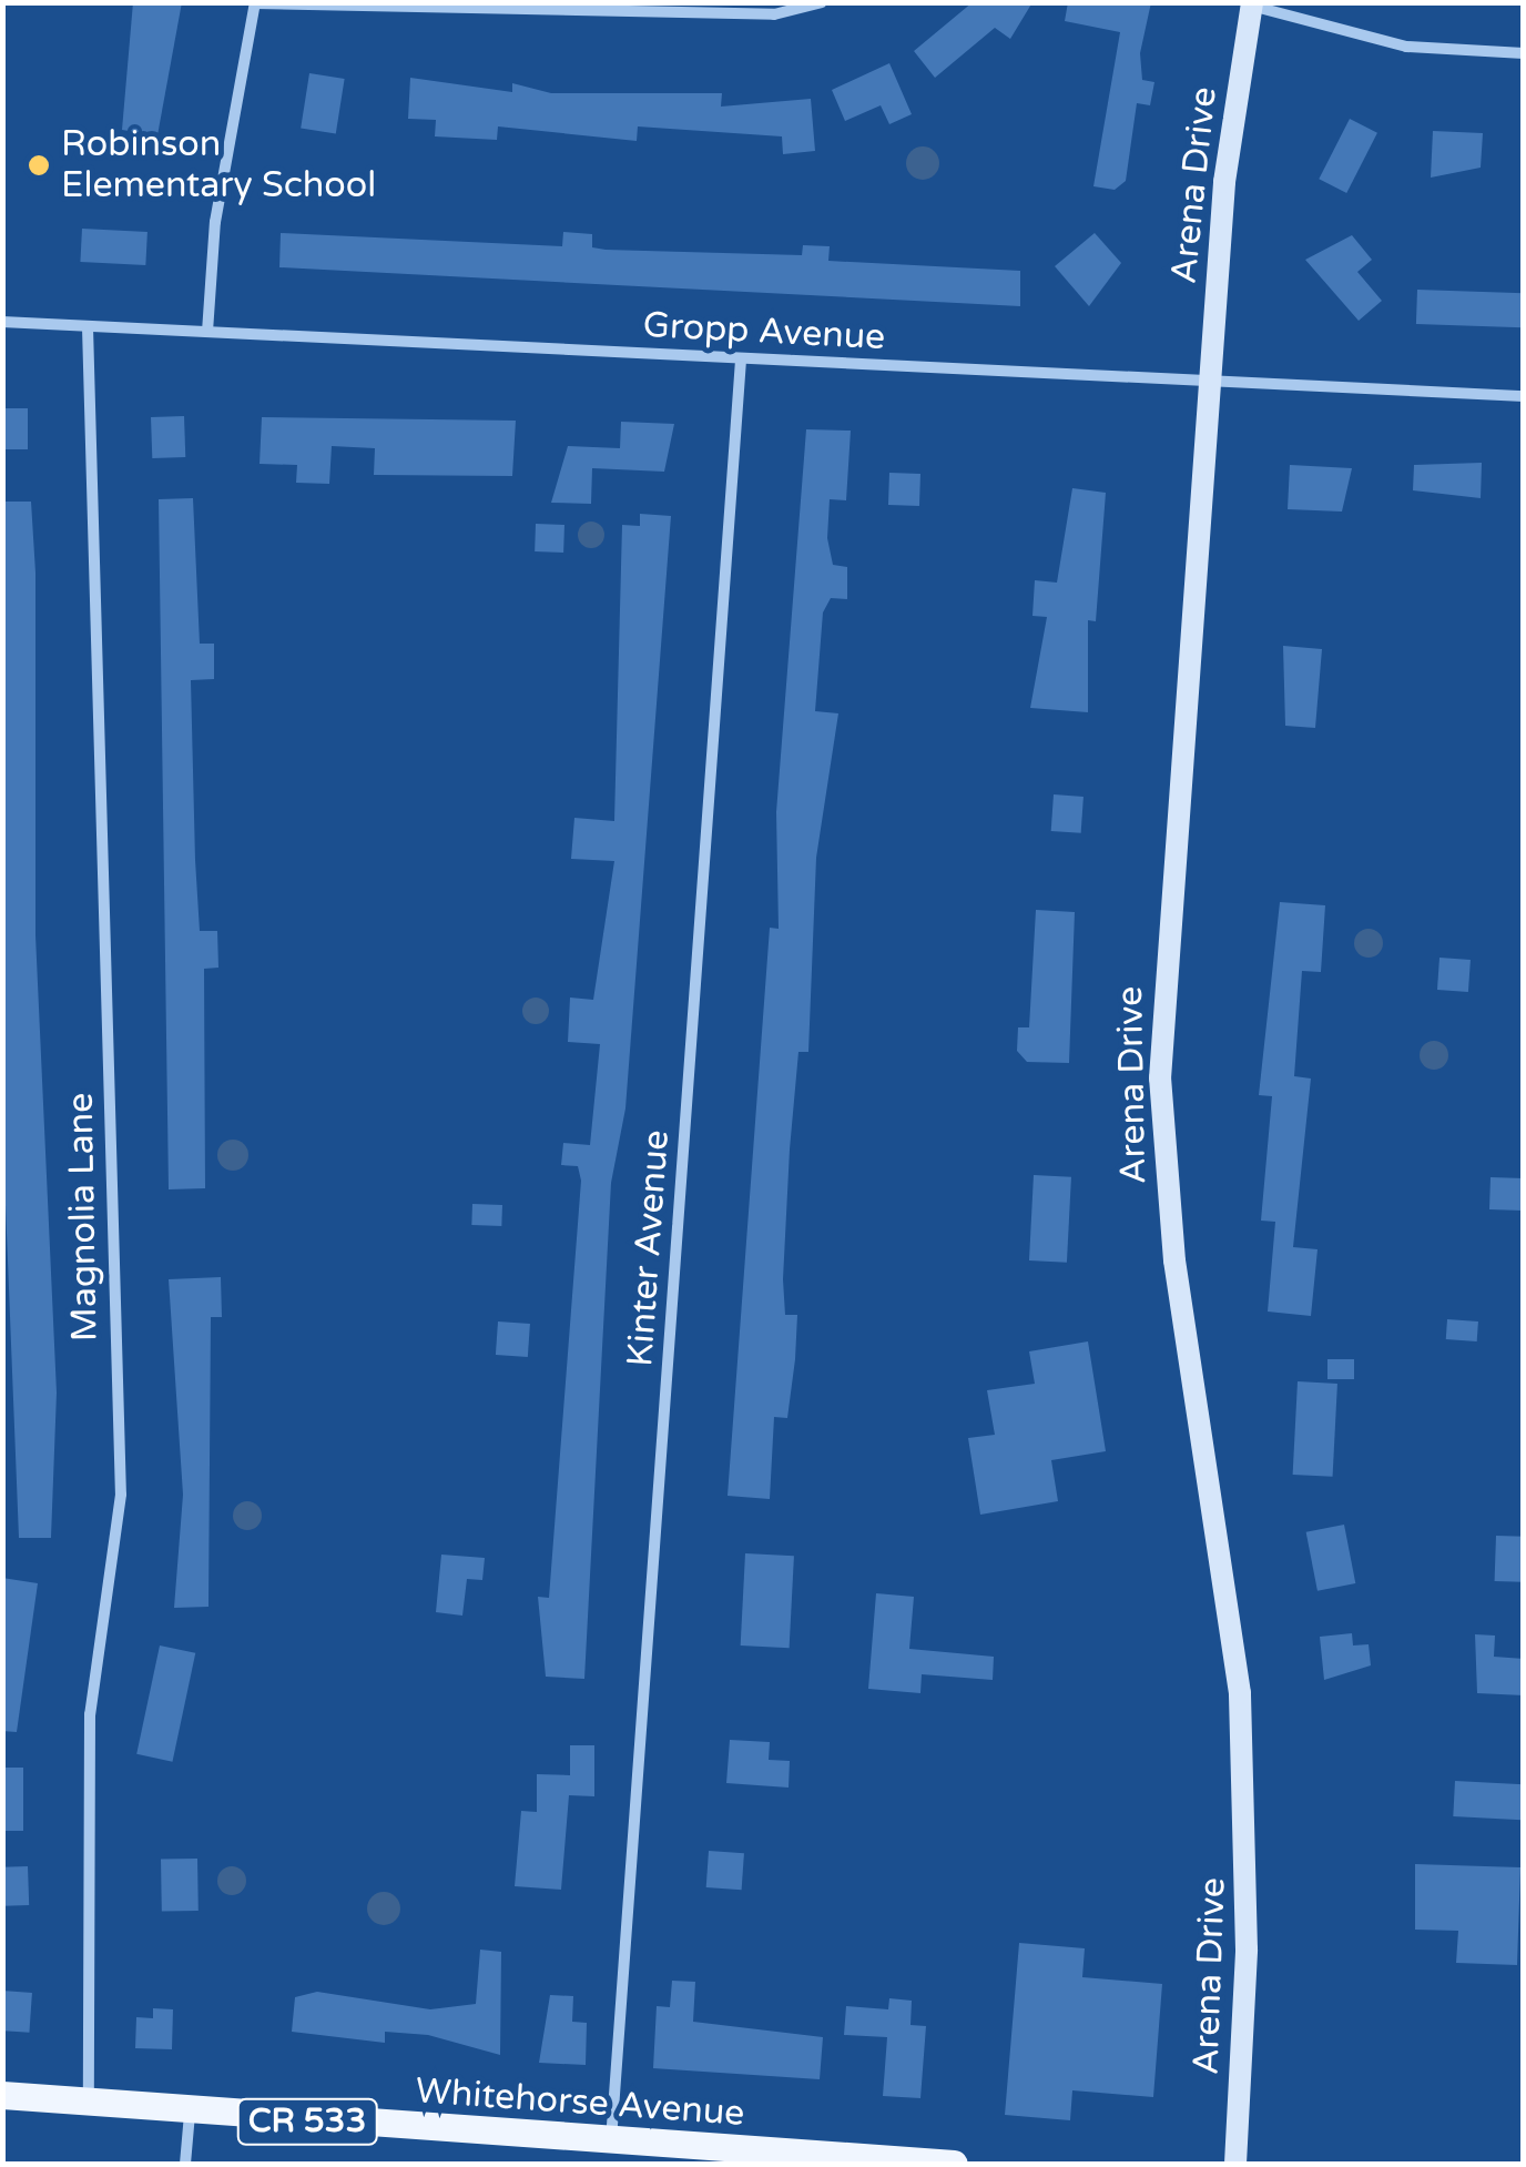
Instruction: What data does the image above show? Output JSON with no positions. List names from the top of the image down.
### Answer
{
  "streets": {
    "main road": ["Arena Drive", "Whitehorse Avenue", "CR 533"],
    "street": ["Gropp Avenue", "Magnolia Lane", "Kinter Avenue"]
  },
  "crossings": [
    ["Arena Drive", "Gropp Avenue"],
    ["Gropp Avenue", "Magnolia Lane"],
    ["Gropp Avenue", "Kinter Avenue"],
    ["Magnolia Lane", "Whitehorse Avenue"],
    ["Kinter Avenue", "Whitehorse Avenue"]
  ],
  "places": ["Robinson Elementary School"]
}
